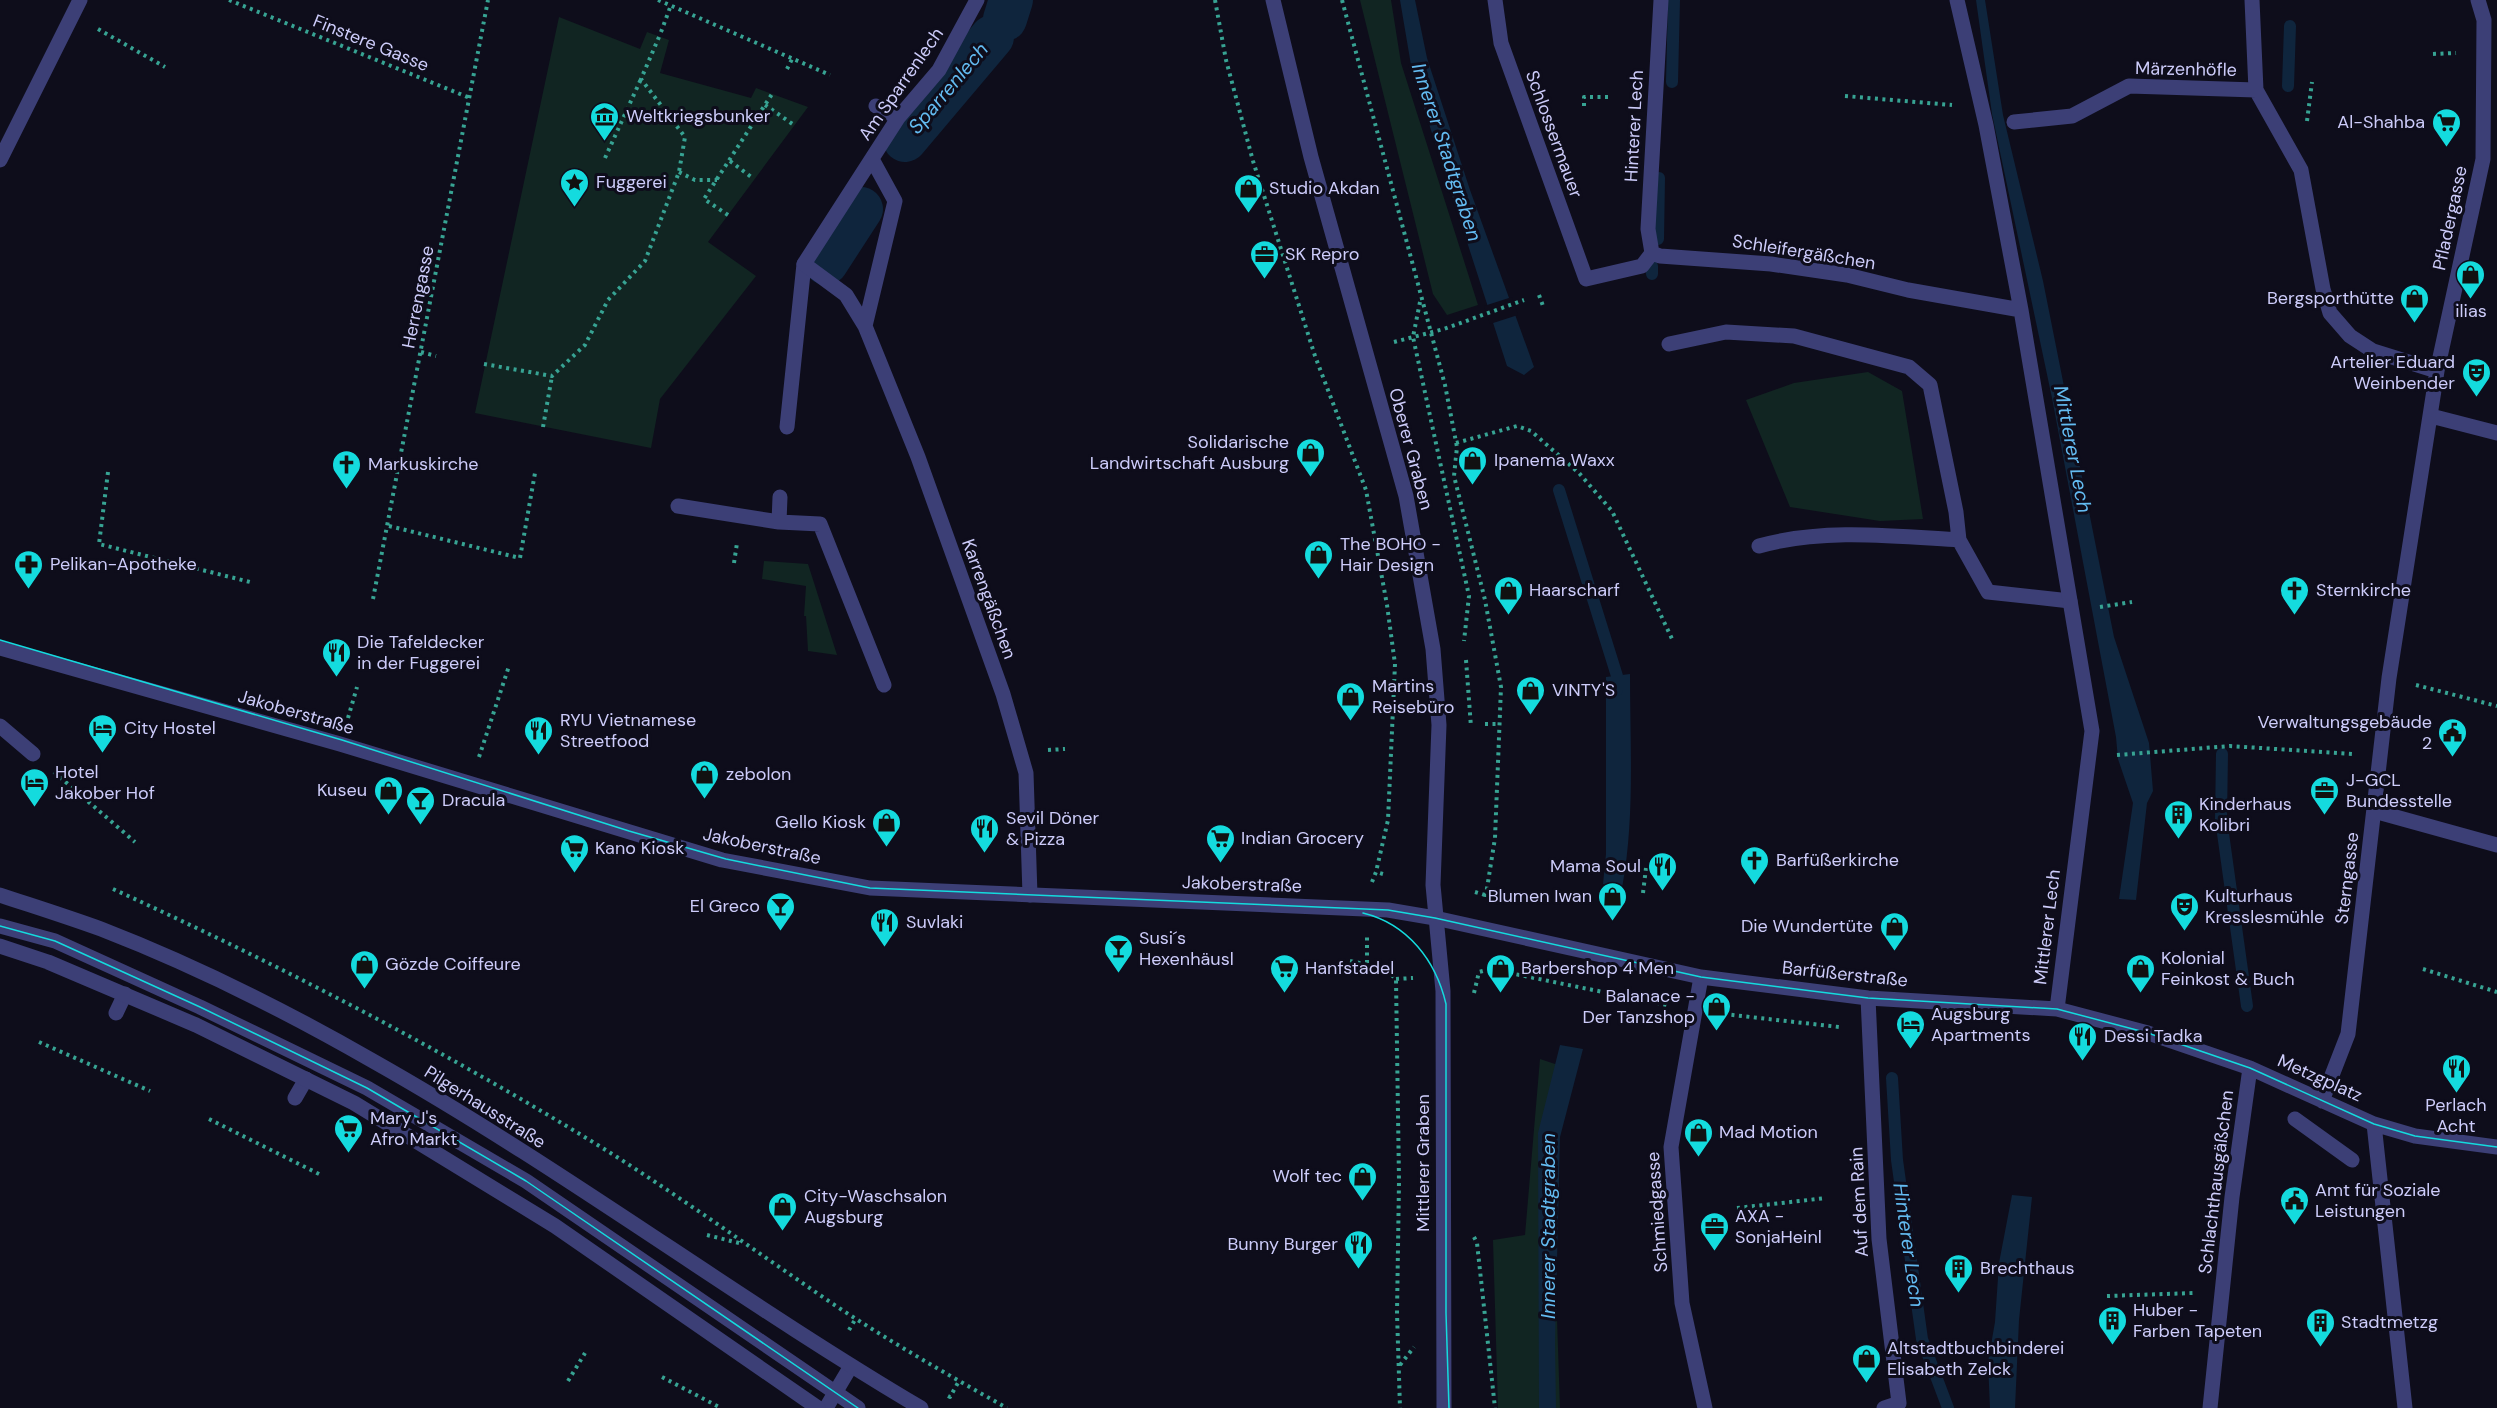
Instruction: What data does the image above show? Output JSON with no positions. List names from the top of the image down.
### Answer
{
  "streets": {
    "street": [
      "Märzenhöfle",
      "Am Sparrenlech",
      "Hinterer Lech",
      "Schlossermauer",
      "Pfladergasse",
      "Schleifergäßchen",
      "Oberer Graben",
      "Karrengäßchen",
      "Jakoberstraße",
      "Sterngasse",
      "Mittlerer Lech",
      "Barfüßerstraße",
      "Metzgplatz",
      "Pilgerhausstraße",
      "Mittlerer Graben",
      "Schlachthausgäßchen",
      "Auf dem Rain",
      "Schmiedgasse"
    ],
    "path": ["Finstere Gasse", "Herrengasse"]
  },
  "crossings": [
    ["Finstere Gasse", "Herrengasse"],
    ["Märzenhöfle", "Mittlerer Lech"],
    ["Am Sparrenlech", "Karrengäßchen"],
    ["Hinterer Lech", "Schlossermauer"],
    ["Hinterer Lech", "Schleifergäßchen"],
    ["Schlossermauer", "Schleifergäßchen"],
    ["Pfladergasse", "Sterngasse"],
    ["Schleifergäßchen", "Mittlerer Lech"],
    ["Oberer Graben", "Jakoberstraße"],
    ["Oberer Graben", "Barfüßerstraße"],
    ["Oberer Graben", "Mittlerer Graben"],
    ["Karrengäßchen", "Jakoberstraße"],
    ["Jakoberstraße", "Barfüßerstraße"],
    ["Jakoberstraße", "Mittlerer Graben"],
    ["Sterngasse", "Metzgplatz"],
    ["Mittlerer Lech", "Barfüßerstraße"],
    ["Barfüßerstraße", "Metzgplatz"],
    ["Barfüßerstraße", "Mittlerer Graben"],
    ["Barfüßerstraße", "Schlachthausgäßchen"],
    ["Barfüßerstraße", "Auf dem Rain"],
    ["Barfüßerstraße", "Schmiedgasse"],
    ["Metzgplatz", "Schlachthausgäßchen"]
  ],
  "water": [
    "Sparrenlech",
    "Innerer Stadtgraben",
    "Mittlerer Lech",
    "Hinterer Lech"
  ],
  "places": {
    "museum": ["Weltkriegsbunker"],
    "supermarket": [
      "Al-Shahba",
      "Indian Grocery",
      "Kano Kiosk",
      "Hanfstadel",
      "Mary J's Afro Markt"
    ],
    "place": ["Fuggerei"],
    "shop": [
      "Studio Akdan",
      "ilias",
      "Bergsporthütte",
      "Solidarische Landwirtschaft Ausburg",
      "Ipanema Waxx",
      "The BOHO - Hair Design",
      "Haarscharf",
      "VINTY'S",
      "Martins Reisebüro",
      "zebolon",
      "Kuseu",
      "Gello Kiosk",
      "Blumen Iwan",
      "Die Wundertüte",
      "Gözde Coiffeure",
      "Barbershop 4 Men",
      "Kolonial Feinkost & Buch",
      "Balanace - Der Tanzshop",
      "Mad Motion",
      "Wolf tec",
      "City-Waschsalon Augsburg",
      "Altstadtbuchbinderei Elisabeth Zelck"
    ],
    "office": ["SK Repro", "J-GCL Bundesstelle", "AXA - SonjaHeinl"],
    "theatre": ["Artelier Eduard Weinbender", "Kulturhaus Kresslesmühle"],
    "church": ["Markuskirche", "Sternkirche", "Barfüßerkirche"],
    "pharmacy": ["Pelikan-Apotheke"],
    "restaurant": [
      "Die Tafeldecker in der Fuggerei",
      "RYU Vietnamese Streetfood",
      "Sevil Döner & Pizza",
      "Mama Soul",
      "Suvlaki",
      "Dessi Tadka",
      "Perlach Acht",
      "Bunny Burger"
    ],
    "hotel": ["City Hostel", "Hotel Jakober Hof", "Augsburg Apartments"],
    "public building": ["Verwaltungsgebäude 2", "Amt für Soziale Leistungen"],
    "bar": ["Dracula", "El Greco", "Susi´s Hexenhäusl"],
    "building": [
      "Kinderhaus Kolibri",
      "Brechthaus",
      "Huber - Farben Tapeten",
      "Stadtmetzg"
    ]
  }
}
